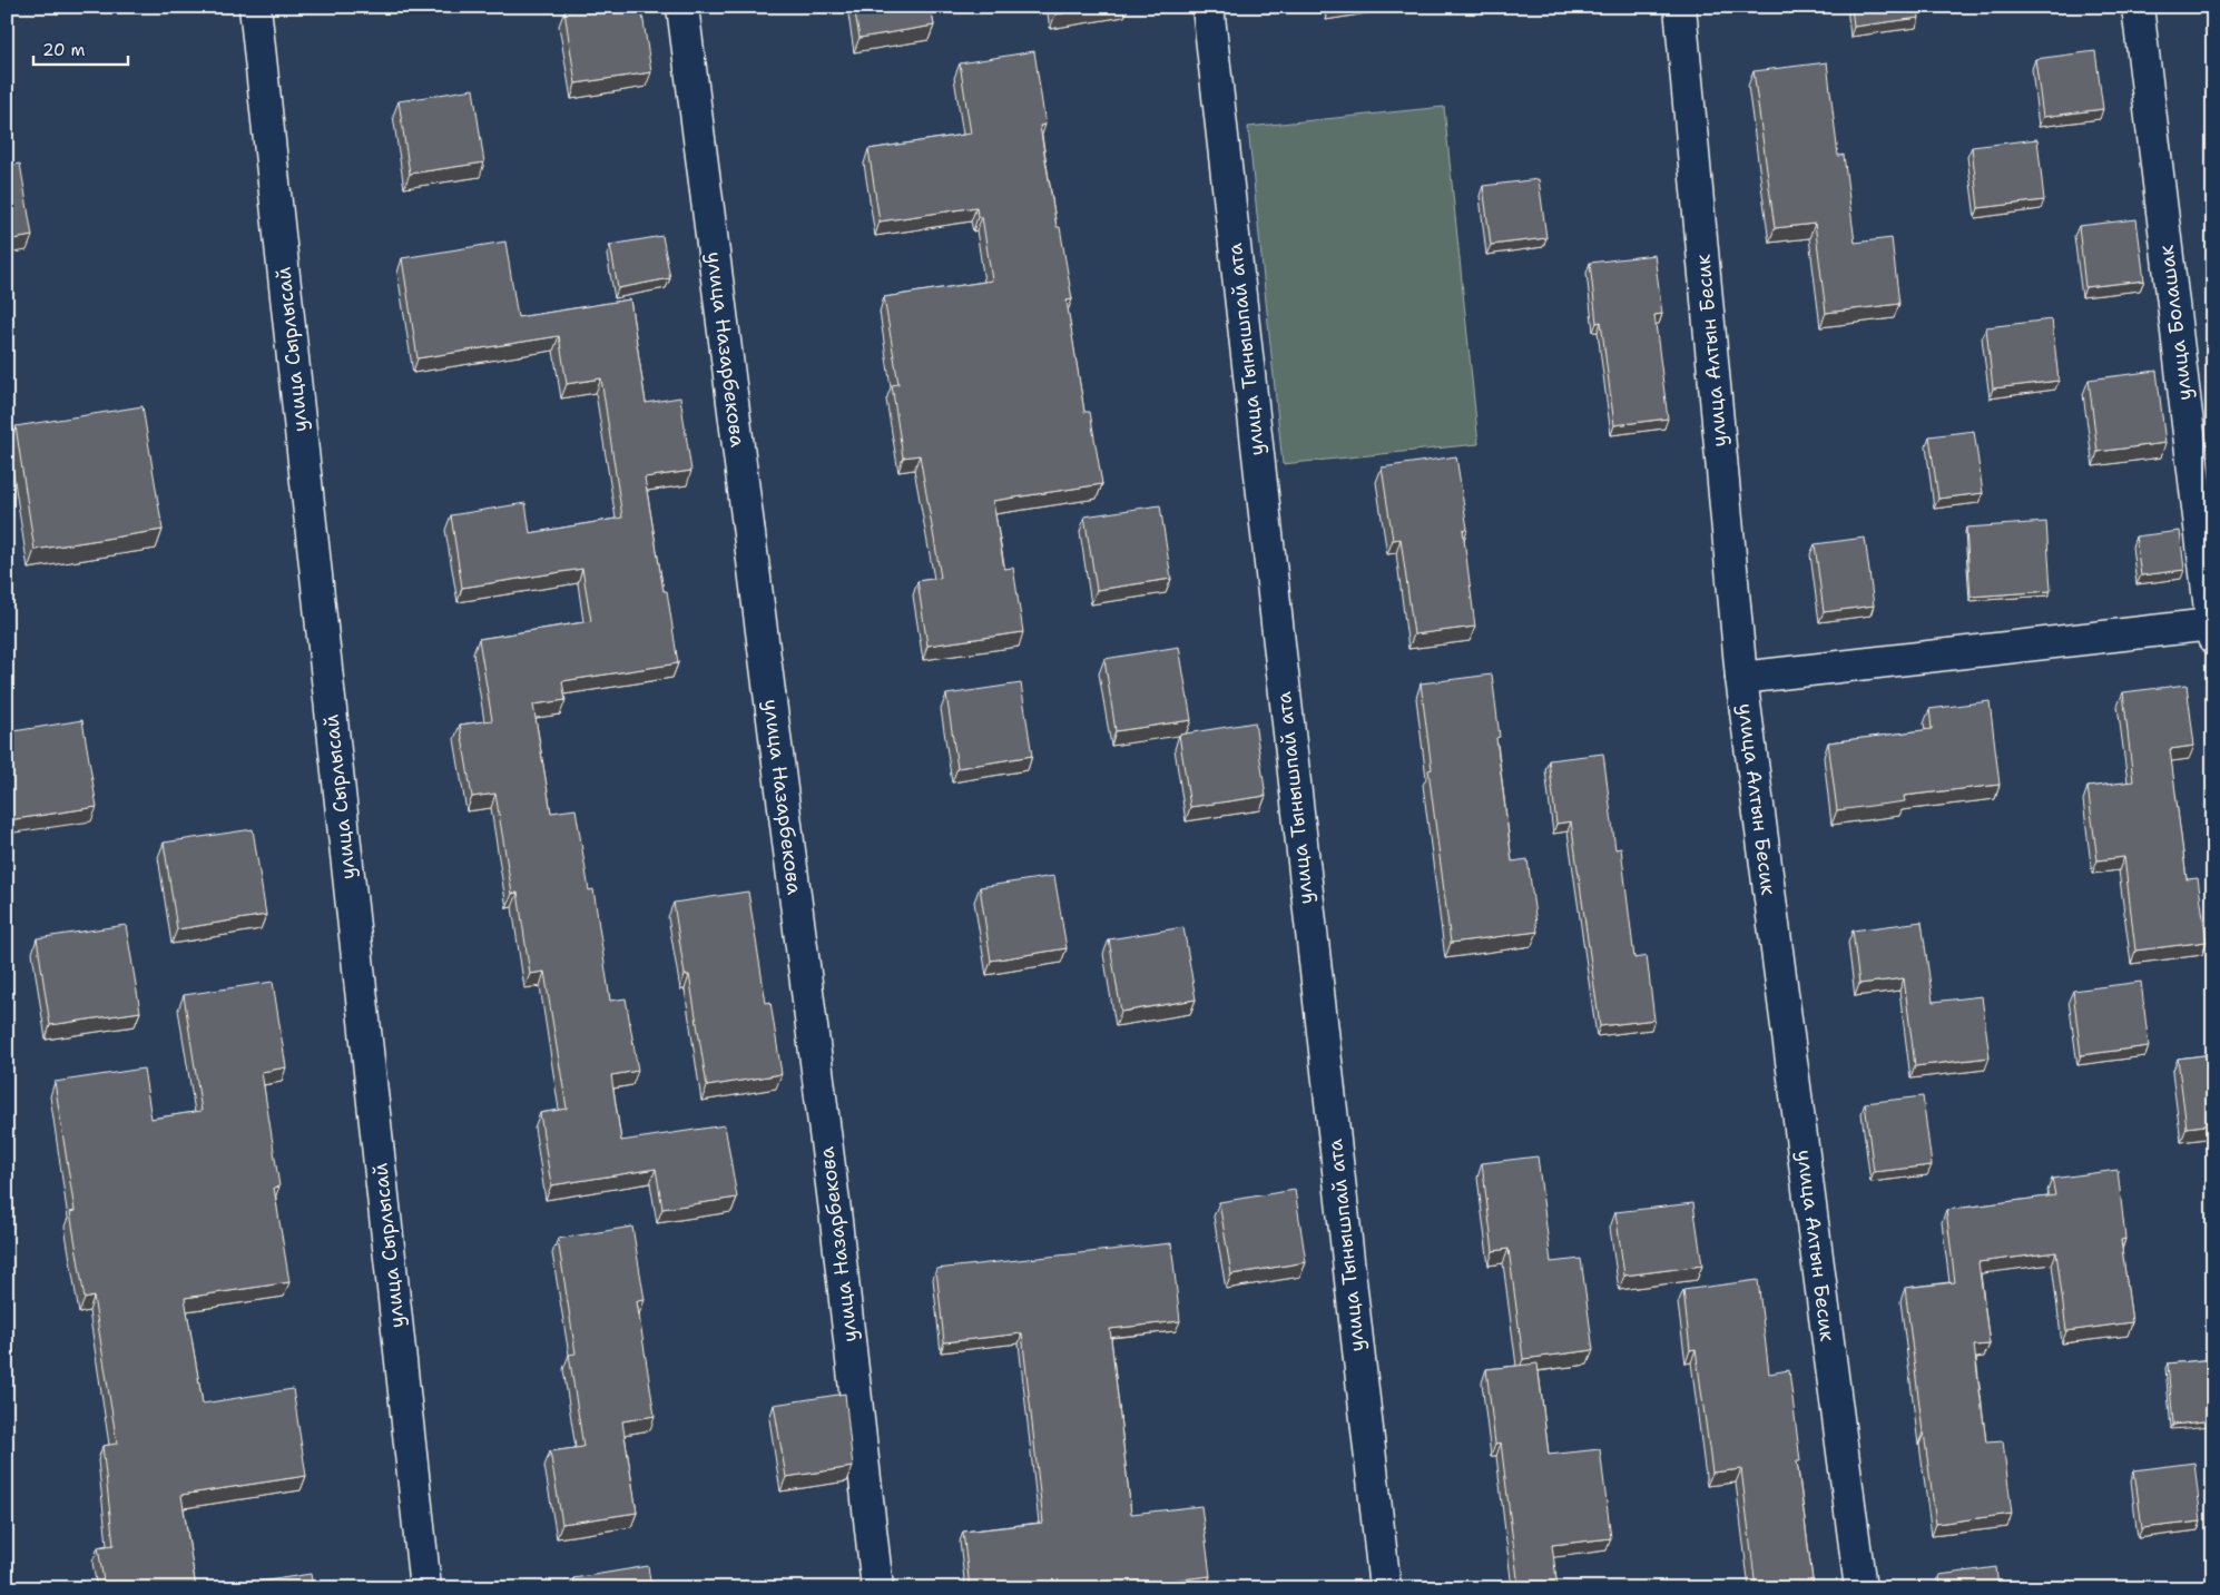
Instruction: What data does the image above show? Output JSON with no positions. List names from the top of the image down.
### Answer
{
  "streets": {
    "street": [
      "улица Болашак",
      "улица Сырлысай",
      "улица Назарбекова",
      "улица Тынышпай ата",
      "улица Алтын Бесик"
    ]
  },
  "scale_bar": "20 m"
}
